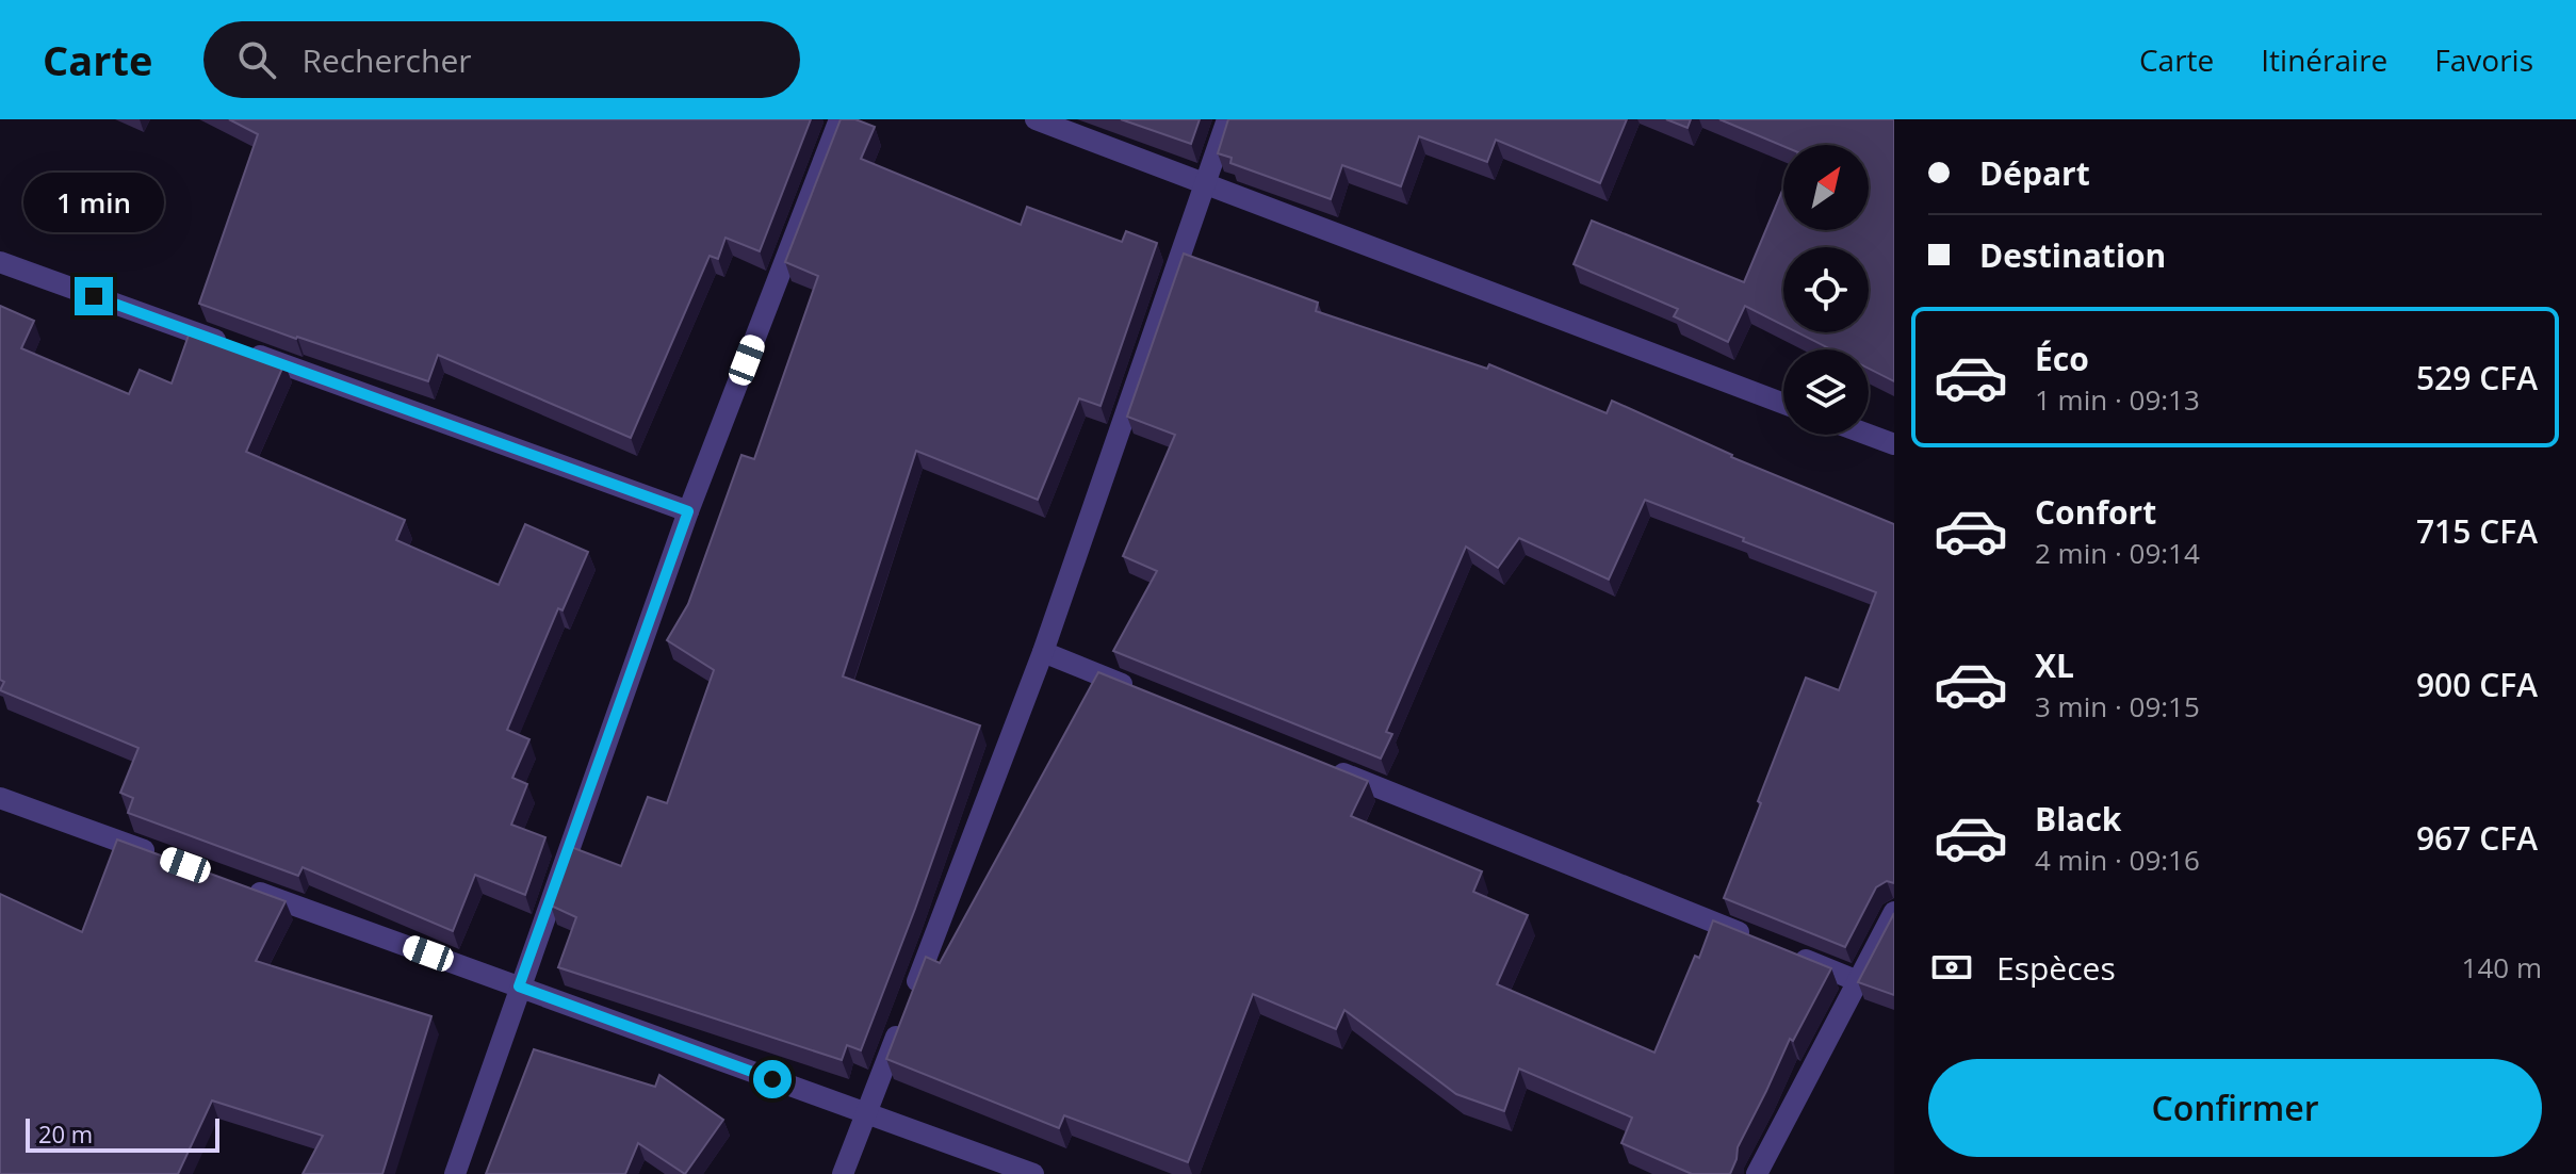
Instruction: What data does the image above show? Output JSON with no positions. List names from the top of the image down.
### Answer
{
  "scale_bar": "20 m",
  "north": "top right",
  "page": {
    "header": "Carte",
    "search": "Rechercher",
    "nav": ["Carte", "Itinéraire", "Favoris"],
    "banner": ["Départ", "Destination"],
    "bubble": "1 min",
    "list": [
      {
        "name": "Éco",
        "note": "1 min · 09:13",
        "value": "529 CFA"
      },
      {
        "name": "Confort",
        "note": "2 min · 09:14",
        "value": "715 CFA"
      },
      {
        "name": "XL",
        "note": "3 min · 09:15",
        "value": "900 CFA"
      },
      {
        "name": "Black",
        "note": "4 min · 09:16",
        "value": "967 CFA"
      }
    ],
    "pay": ["Espèces", "140 m"],
    "buttons": "Confirmer",
    "scale": "20 m"
  }
}
